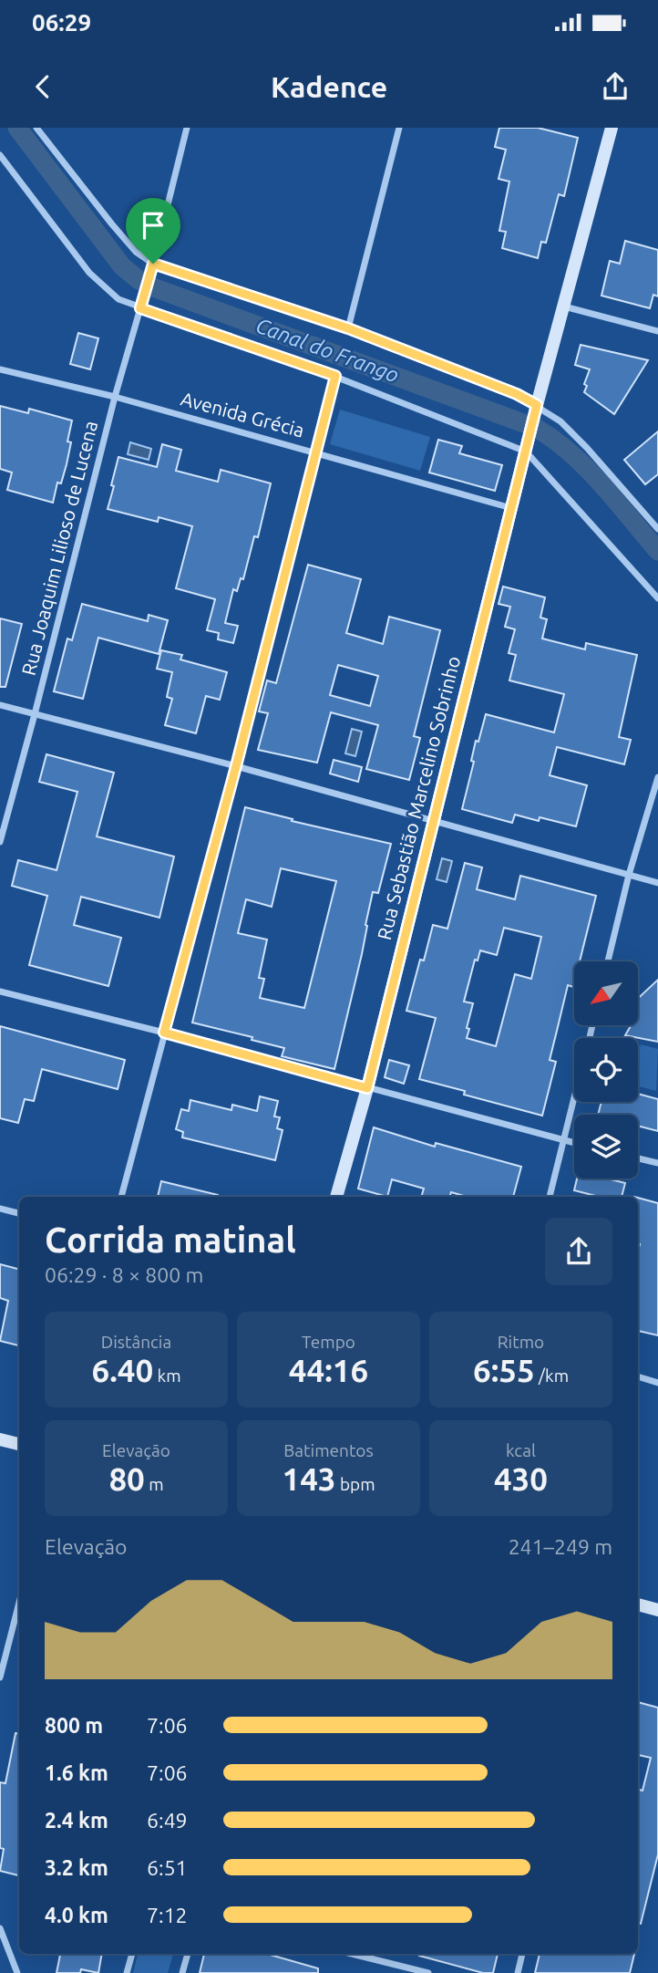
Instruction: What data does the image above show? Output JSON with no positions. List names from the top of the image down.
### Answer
{
  "streets": {
    "street": ["Avenida Grécia", "Rua Joaquim Lilioso de Lucena", "Rua Sebastião Marcelino Sobrinho"]
  },
  "crossings": [
    ["Avenida Grécia", "Rua Joaquim Lilioso de Lucena"],
    ["Avenida Grécia", "Rua Sebastião Marcelino Sobrinho"]
  ],
  "water": ["Canal do Frango"],
  "north": "bottom left",
  "page": {
    "status": "06:29",
    "header": "Kadence",
    "heading": ["Corrida matinal", "06:29 · 8 × 800 m"],
    "stats": [
      ["Distância", "6.40 km"],
      ["Tempo", "44:16"],
      ["Ritmo", "6:55 /km"],
      ["Elevação", "80 m"],
      ["Batimentos", "143 bpm"],
      ["kcal", "430"]
    ],
    "chart": ["Elevação", "241–249 m"],
    "list": [
      {
        "name": "800 m",
        "note": "7:06"
      },
      {
        "name": "1.6 km",
        "note": "7:06"
      },
      {
        "name": "2.4 km",
        "note": "6:49"
      },
      {
        "name": "3.2 km",
        "note": "6:51"
      },
      {
        "name": "4.0 km",
        "note": "7:12"
      }
    ]
  }
}
